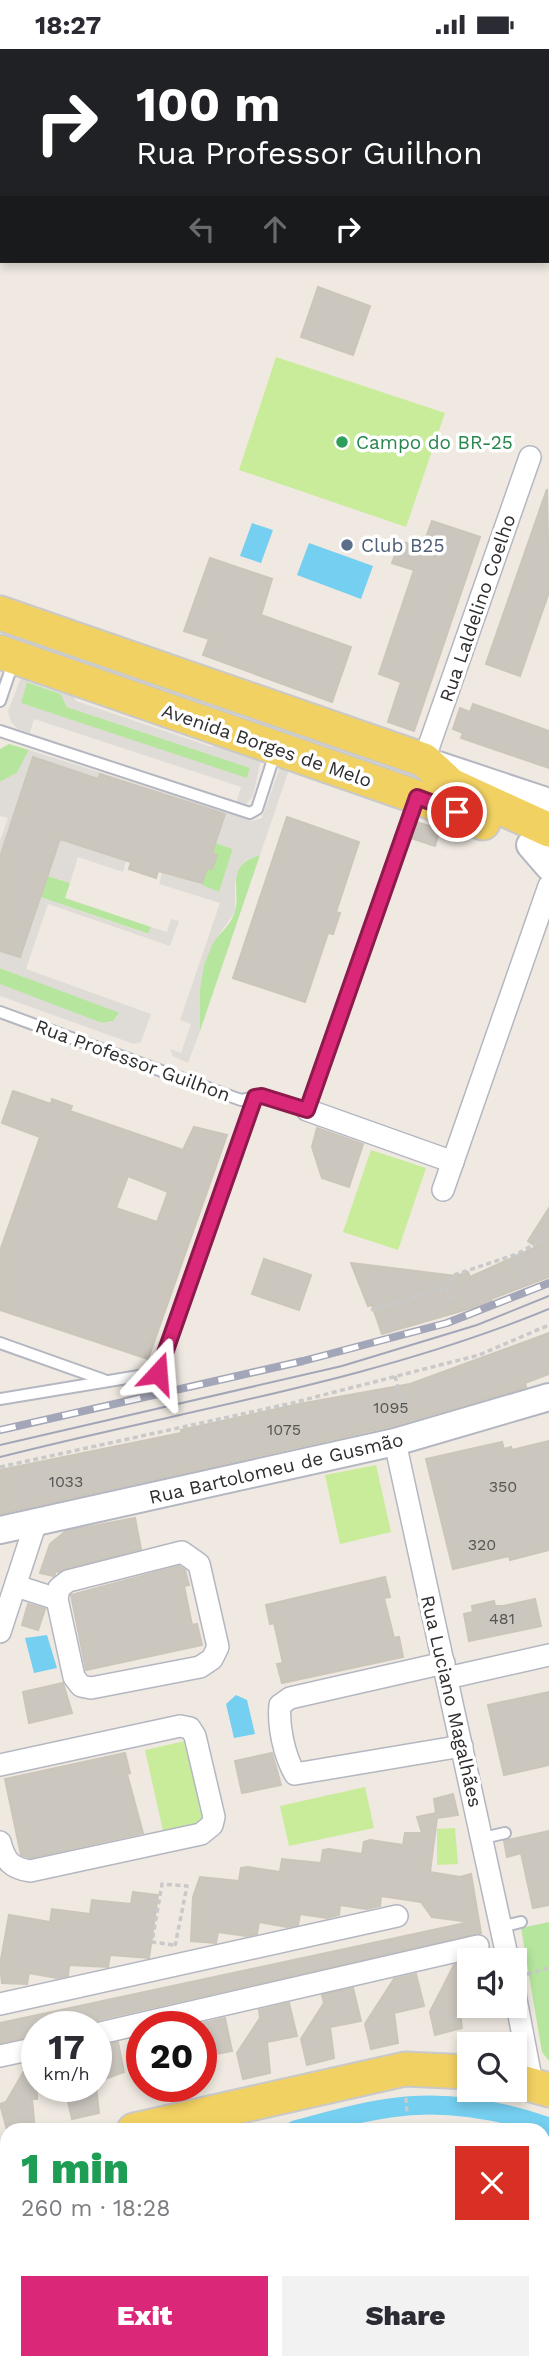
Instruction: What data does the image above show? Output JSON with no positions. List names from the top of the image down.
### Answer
{
  "streets": {
    "main road": ["Avenida Borges de Melo"],
    "street": ["Rua Laldelino Coelho", "Rua Bartolomeu de Gusmão", "Rua Luciano Magalhães"],
    "lane": ["Rua Professor Guilhon"]
  },
  "crossings": [
    ["Rua Laldelino Coelho", "Avenida Borges de Melo"],
    ["Rua Bartolomeu de Gusmão", "Rua Luciano Magalhães"]
  ],
  "places": ["Campo do BR-25", "Club B25"],
  "house_numbers": [
    "1095",
    "1075",
    "1033",
    "350",
    "320",
    "481"
  ],
  "page": {
    "status": "18:27",
    "turn": ["100 m", "Rua Professor Guilhon"],
    "speed": "17 km/h",
    "limit": "20",
    "heading": ["1 min", "260 m · 18:28"],
    "buttons": ["Exit", "Share"]
  }
}
